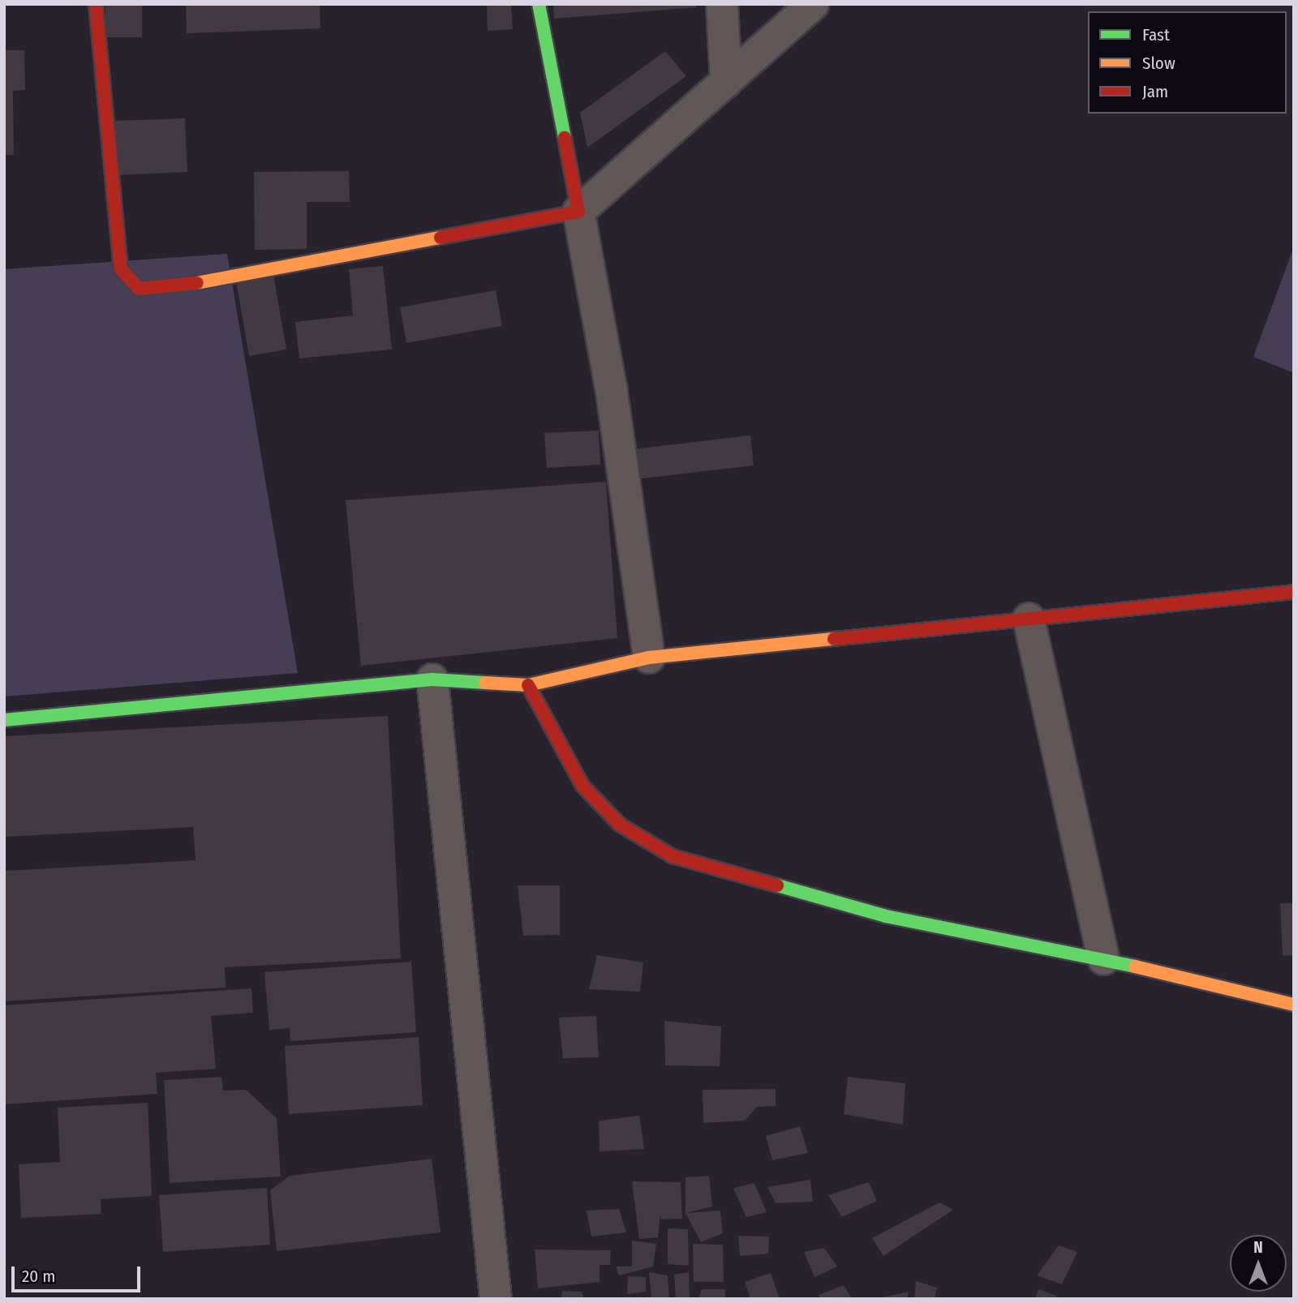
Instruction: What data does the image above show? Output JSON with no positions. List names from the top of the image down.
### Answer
{
  "legend": ["Fast", "Slow", "Jam"],
  "scale_bar": "20 m",
  "north": "top"
}
